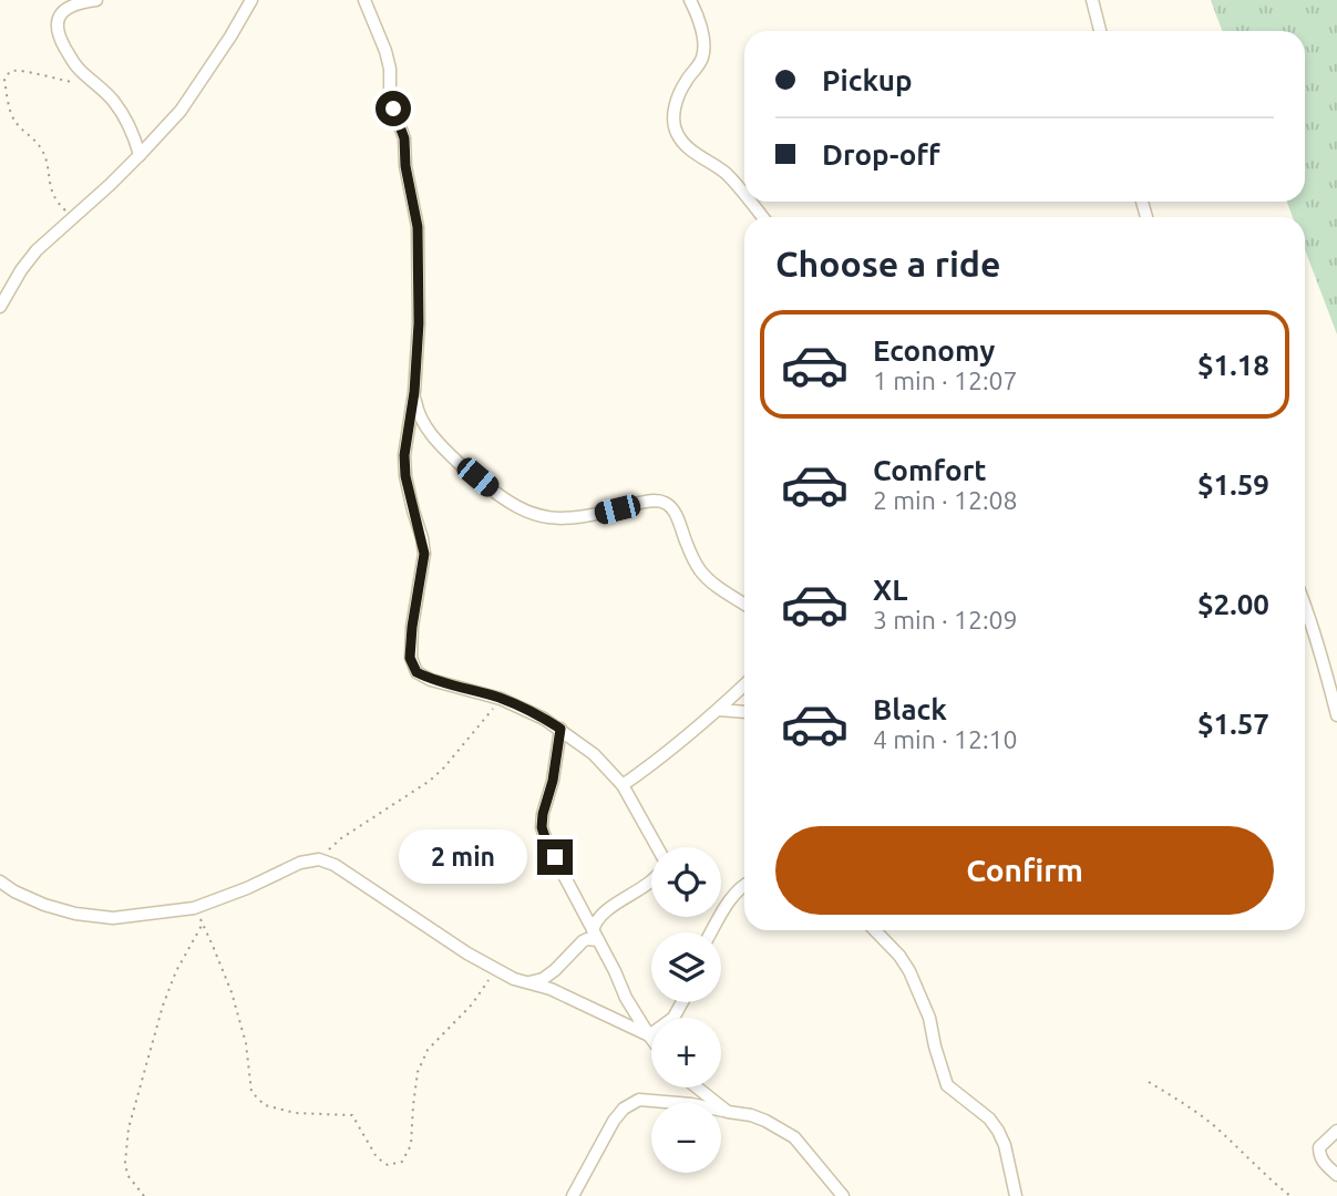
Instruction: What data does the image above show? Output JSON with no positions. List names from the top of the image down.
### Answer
{
  "page": {
    "banner": ["Pickup", "Drop-off"],
    "heading": "Choose a ride",
    "list": [
      {
        "name": "Economy",
        "note": "1 min · 12:07",
        "value": "$1.18"
      },
      {
        "name": "Comfort",
        "note": "2 min · 12:08",
        "value": "$1.59"
      },
      {
        "name": "XL",
        "note": "3 min · 12:09",
        "value": "$2.00"
      },
      {
        "name": "Black",
        "note": "4 min · 12:10",
        "value": "$1.57"
      }
    ],
    "buttons": "Confirm",
    "bubble": "2 min",
    "map_buttons": ["+", "−"]
  }
}
